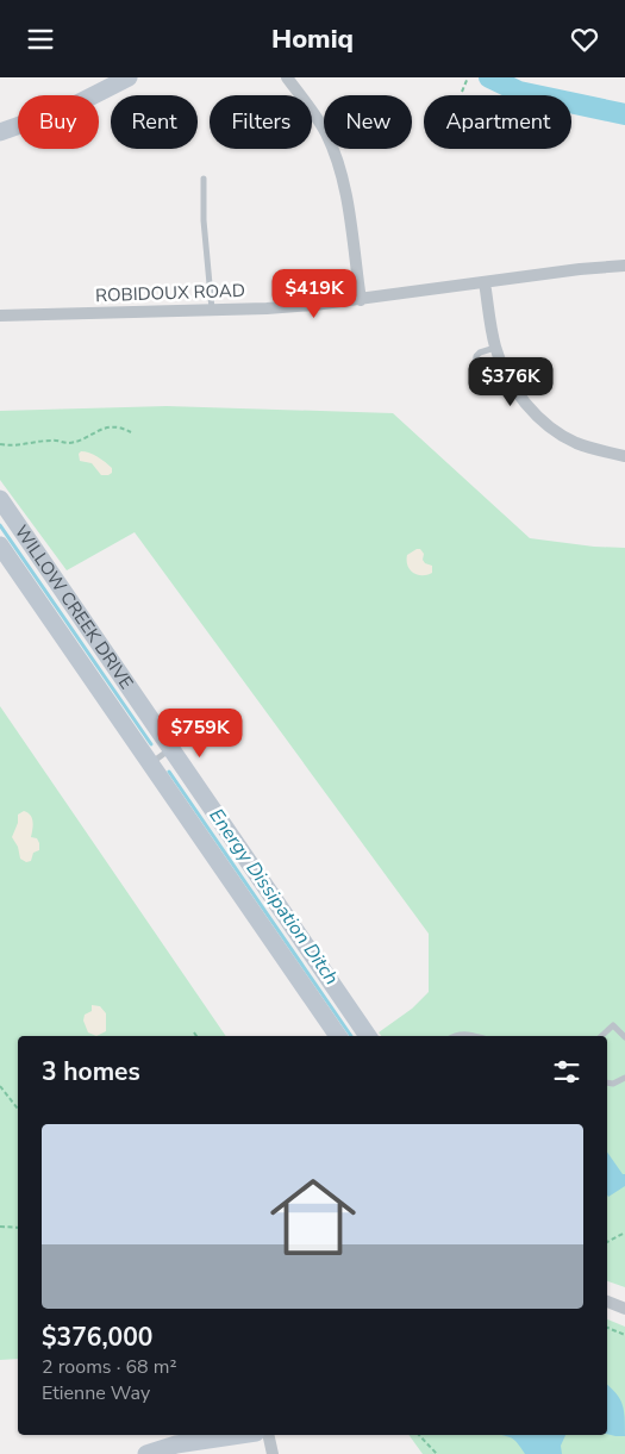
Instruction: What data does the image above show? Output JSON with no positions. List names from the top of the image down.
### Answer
{
  "streets": {
    "street": ["ROBIDOUX ROAD", "WILLOW CREEK DRIVE"]
  },
  "water": ["Energy Dissipation Ditch"],
  "page": {
    "header": "Homiq",
    "chip": [
      "Buy",
      "Rent",
      "Filters",
      "New",
      "Apartment"
    ],
    "price": ["$419K", "$376K", "$759K"],
    "heading": "3 homes",
    "list": [
      {
        "name": "$376,000",
        "note": "2 rooms · 68 m² · Etienne Way"
      }
    ]
  }
}
